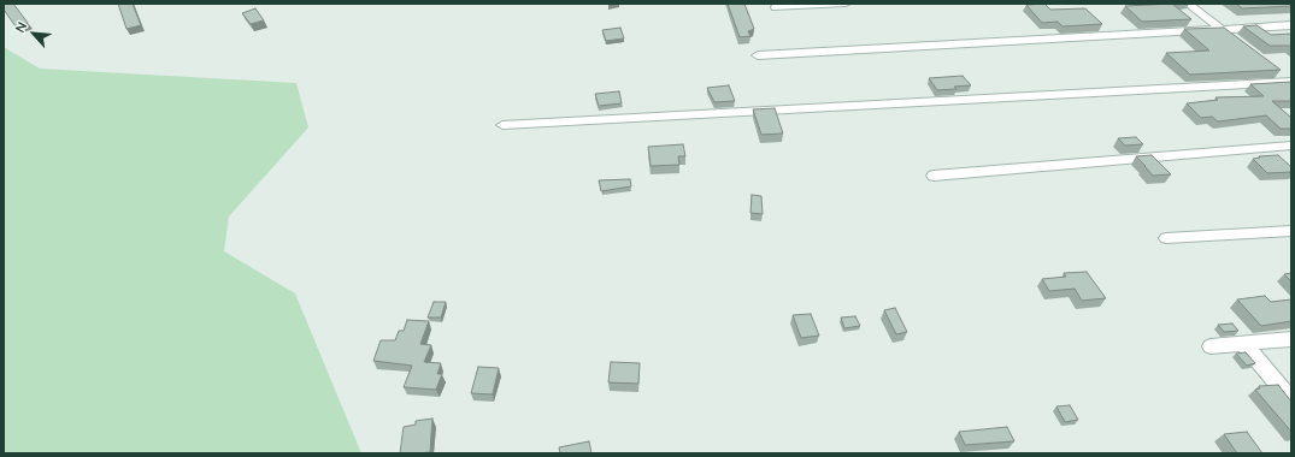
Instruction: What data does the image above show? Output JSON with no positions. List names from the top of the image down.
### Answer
{
  "north": "top left"
}
